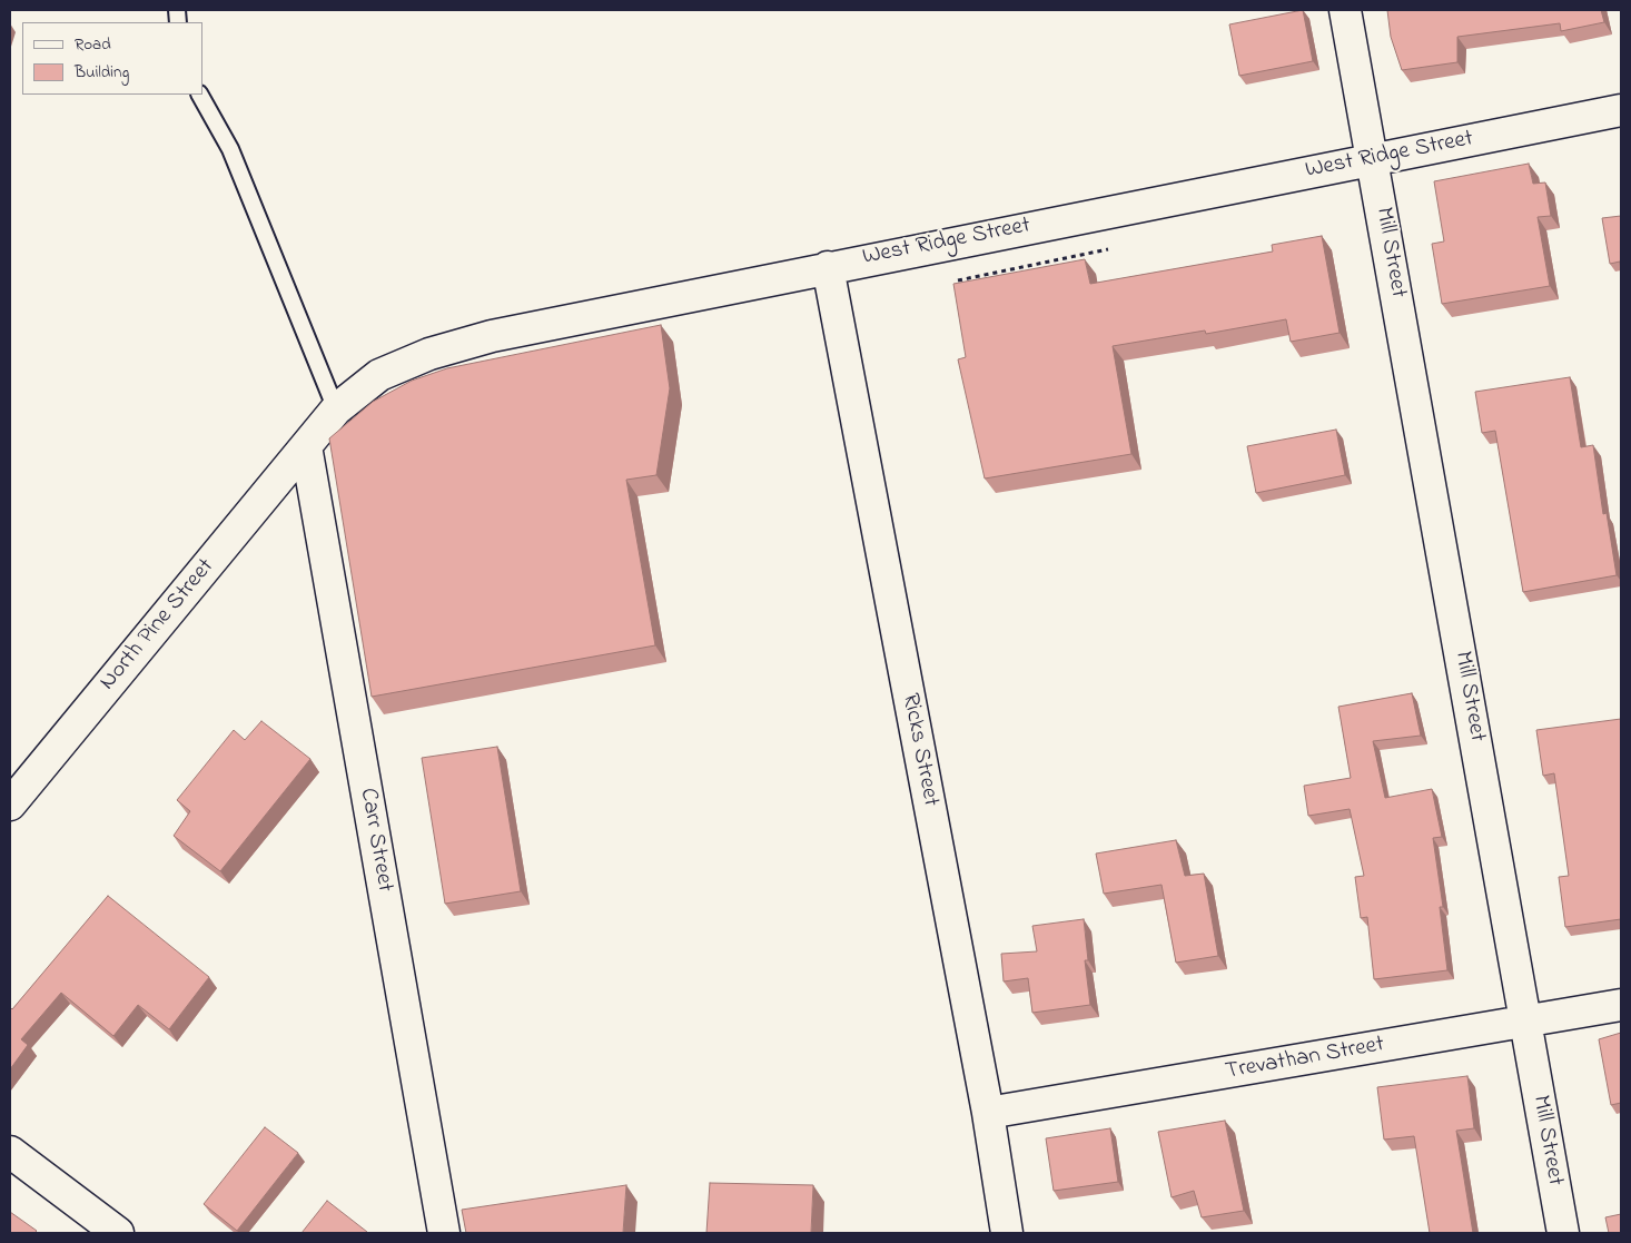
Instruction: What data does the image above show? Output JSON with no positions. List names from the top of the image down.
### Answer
{
  "streets": {
    "street": [
      "West Ridge Street",
      "Mill Street",
      "North Pine Street",
      "Ricks Street",
      "Carr Street",
      "Trevathan Street"
    ]
  },
  "crossings": [
    ["West Ridge Street", "Mill Street"],
    ["West Ridge Street", "North Pine Street"],
    ["West Ridge Street", "Ricks Street"],
    ["West Ridge Street", "Carr Street"],
    ["Mill Street", "Trevathan Street"],
    ["North Pine Street", "Carr Street"],
    ["Ricks Street", "Trevathan Street"]
  ],
  "legend": ["Road", "Building"]
}
